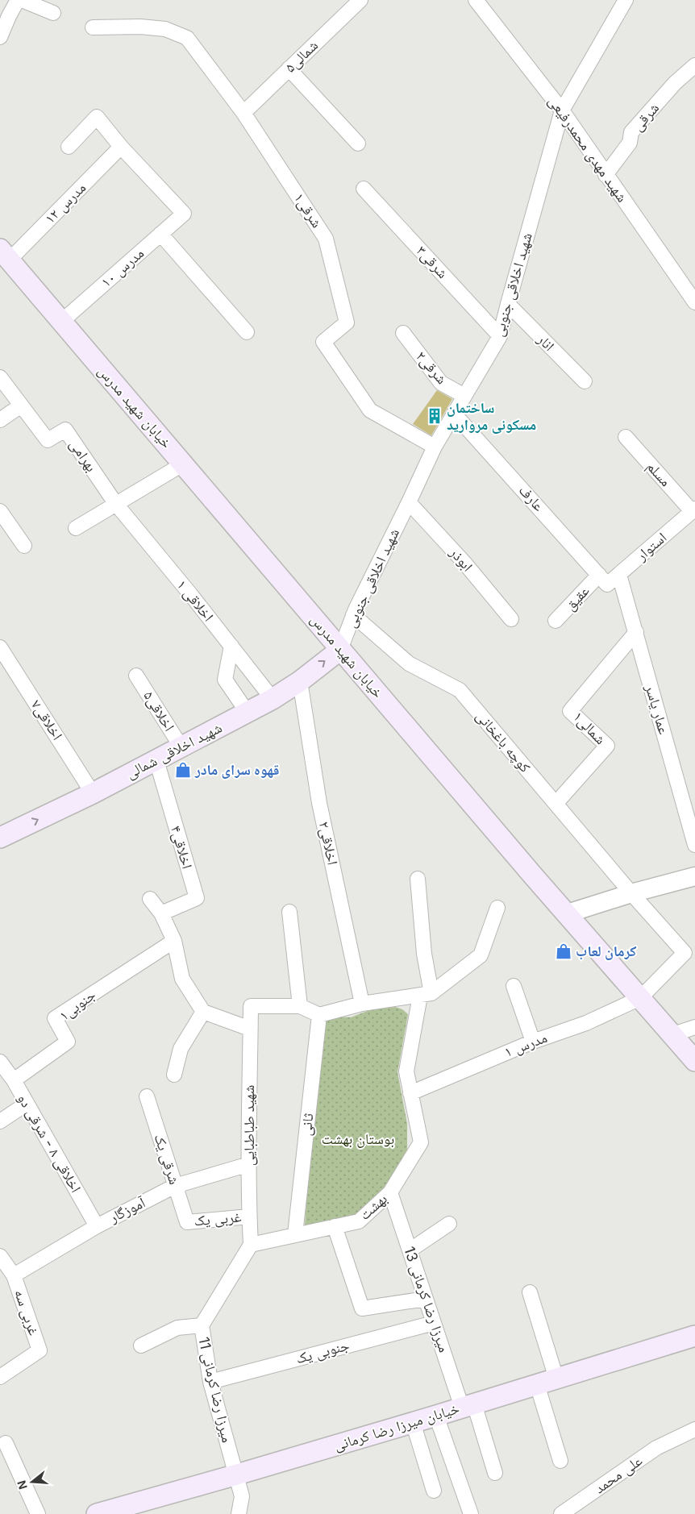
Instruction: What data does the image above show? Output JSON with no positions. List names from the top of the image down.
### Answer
{
  "streets": {
    "main road": ["خیابان شهید مدرس", "شهید اخلاقی شمالی", "خیابان میرزا رضا کرمانی"],
    "street": [
      "شمالی۵",
      "شرقی",
      "شهید مهدی محمدرفیعی",
      "مدرس ۱۲",
      "شرقی۱",
      "شرقی۳",
      "مدرس ۱۰",
      "شهید اخلاقی جنوبی",
      "انار",
      "شرقی۲",
      "بهرامی",
      "مسلم",
      "عارف",
      "استوار",
      "ابوذر",
      "عقیق",
      "اخلاقی ۱",
      "عمار یاسر",
      "اخلاقی۵",
      "اخلاقی۷",
      "شمالی۱",
      "کوچه باغخانی",
      "اخلاقی۲",
      "اخلاقی۴",
      "جنوبی۱",
      "مدرس ۱",
      "ثانی",
      "شهید طباطبایی",
      "اخلاقی ۸ - شرقی دو",
      "شرقی یک",
      "بهشت",
      "آموزگار",
      "غربی یک",
      "میرزا رضا کرمانی 13",
      "غربی سه",
      "جنوبی یک",
      "میرزا رضا کرمانی 11",
      "علی محمد"
    ]
  },
  "crossings": [
    ["شمالی۵", "شرقی۱"],
    ["شرقی", "شهید مهدی محمدرفیعی"],
    ["شهید مهدی محمدرفیعی", "شهید اخلاقی جنوبی"],
    ["مدرس ۱۲", "مدرس ۱۰"],
    ["مدرس ۱۲", "خیابان شهید مدرس"],
    ["شرقی۱", "شهید اخلاقی جنوبی"],
    ["شرقی۳", "شهید اخلاقی جنوبی"],
    ["مدرس ۱۰", "خیابان شهید مدرس"],
    ["شهید اخلاقی جنوبی", "انار"],
    ["شهید اخلاقی جنوبی", "شرقی۲"],
    ["شهید اخلاقی جنوبی", "خیابان شهید مدرس"],
    ["شهید اخلاقی جنوبی", "عارف"],
    ["شهید اخلاقی جنوبی", "ابوذر"],
    ["شهید اخلاقی جنوبی", "کوچه باغخانی"],
    ["شهید اخلاقی جنوبی", "شهید اخلاقی شمالی"],
    ["خیابان شهید مدرس", "کوچه باغخانی"],
    ["خیابان شهید مدرس", "شهید اخلاقی شمالی"],
    ["خیابان شهید مدرس", "مدرس ۱"],
    ["بهرامی", "اخلاقی ۱"],
    ["مسلم", "استوار"],
    ["عارف", "استوار"],
    ["عارف", "عقیق"],
    ["استوار", "عقیق"],
    ["استوار", "عمار یاسر"],
    ["اخلاقی ۱", "شهید اخلاقی شمالی"],
    ["عمار یاسر", "شمالی۱"],
    ["اخلاقی۵", "شهید اخلاقی شمالی"],
    ["اخلاقی۷", "شهید اخلاقی شمالی"],
    ["شمالی۱", "کوچه باغخانی"],
    ["کوچه باغخانی", "مدرس ۱"],
    ["شهید اخلاقی شمالی", "اخلاقی۲"],
    ["شهید اخلاقی شمالی", "اخلاقی۴"],
    ["جنوبی۱", "اخلاقی ۸ - شرقی دو"],
    ["مدرس ۱", "بهشت"],
    ["ثانی", "بهشت"],
    ["شهید طباطبایی", "بهشت"],
    ["شهید طباطبایی", "آموزگار"],
    ["شهید طباطبایی", "غربی یک"],
    ["شهید طباطبایی", "میرزا رضا کرمانی 11"],
    ["اخلاقی ۸ - شرقی دو", "آموزگار"],
    ["شرقی یک", "آموزگار"],
    ["شرقی یک", "غربی یک"],
    ["بهشت", "میرزا رضا کرمانی 13"],
    ["بهشت", "میرزا رضا کرمانی 11"],
    ["آموزگار", "غربی سه"],
    ["میرزا رضا کرمانی 13", "جنوبی یک"],
    ["میرزا رضا کرمانی 13", "خیابان میرزا رضا کرمانی"],
    ["جنوبی یک", "میرزا رضا کرمانی 11"],
    ["میرزا رضا کرمانی 11", "خیابان میرزا رضا کرمانی"]
  ],
  "one_way": ["شهید اخلاقی شمالی"],
  "parks": ["بوستان بهشت"],
  "places": {
    "building": ["ساختمان مسکونی مروارید"],
    "shop": ["قهوه سرای مادر", "کرمان لعاب"]
  },
  "north": "left"
}
